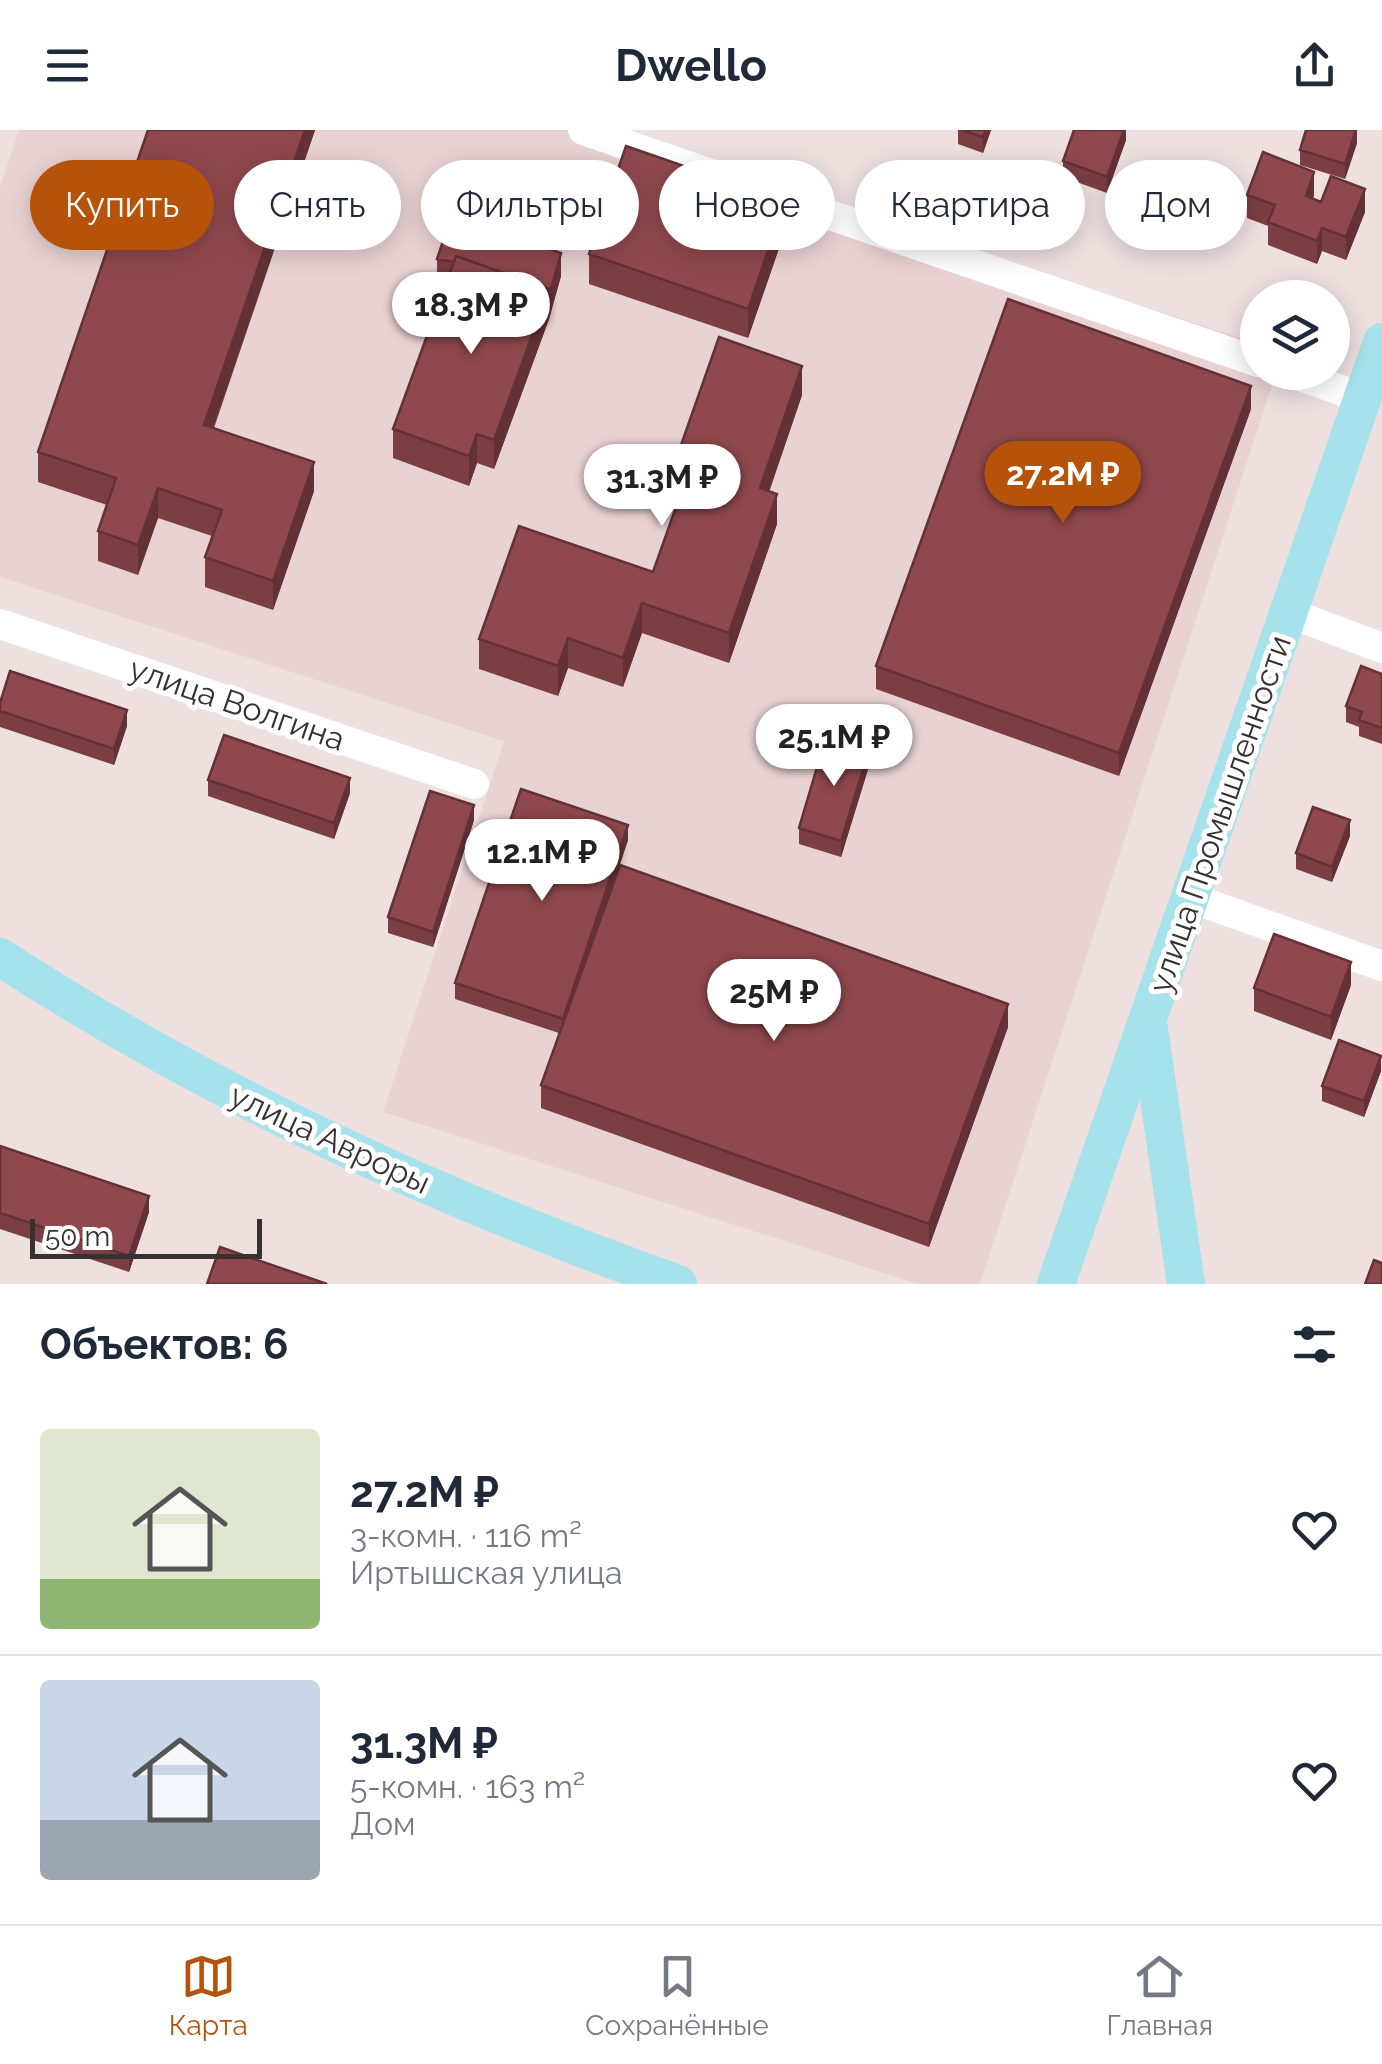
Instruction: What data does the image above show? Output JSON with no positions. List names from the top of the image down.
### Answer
{
  "streets": {
    "main road": ["улица Промышленности", "улица Авроры"],
    "street": ["улица Волгина"]
  },
  "scale_bar": "50 m",
  "page": {
    "header": "Dwello",
    "chip": [
      "Купить",
      "Снять",
      "Фильтры",
      "Новое",
      "Квартира",
      "Дом"
    ],
    "price": [
      "18.3M ₽",
      "27.2M ₽",
      "31.3M ₽",
      "25.1M ₽",
      "12.1M ₽",
      "25M ₽"
    ],
    "scale": "50 m",
    "heading": "Объектов: 6",
    "list": [
      {
        "name": "27.2M ₽",
        "note": "3-комн. · 116 m² · Иртышская улица"
      },
      {
        "name": "31.3M ₽",
        "note": "5-комн. · 163 m² · Дом"
      }
    ],
    "tabs": ["Карта", "Сохранённые", "Главная"]
  }
}
